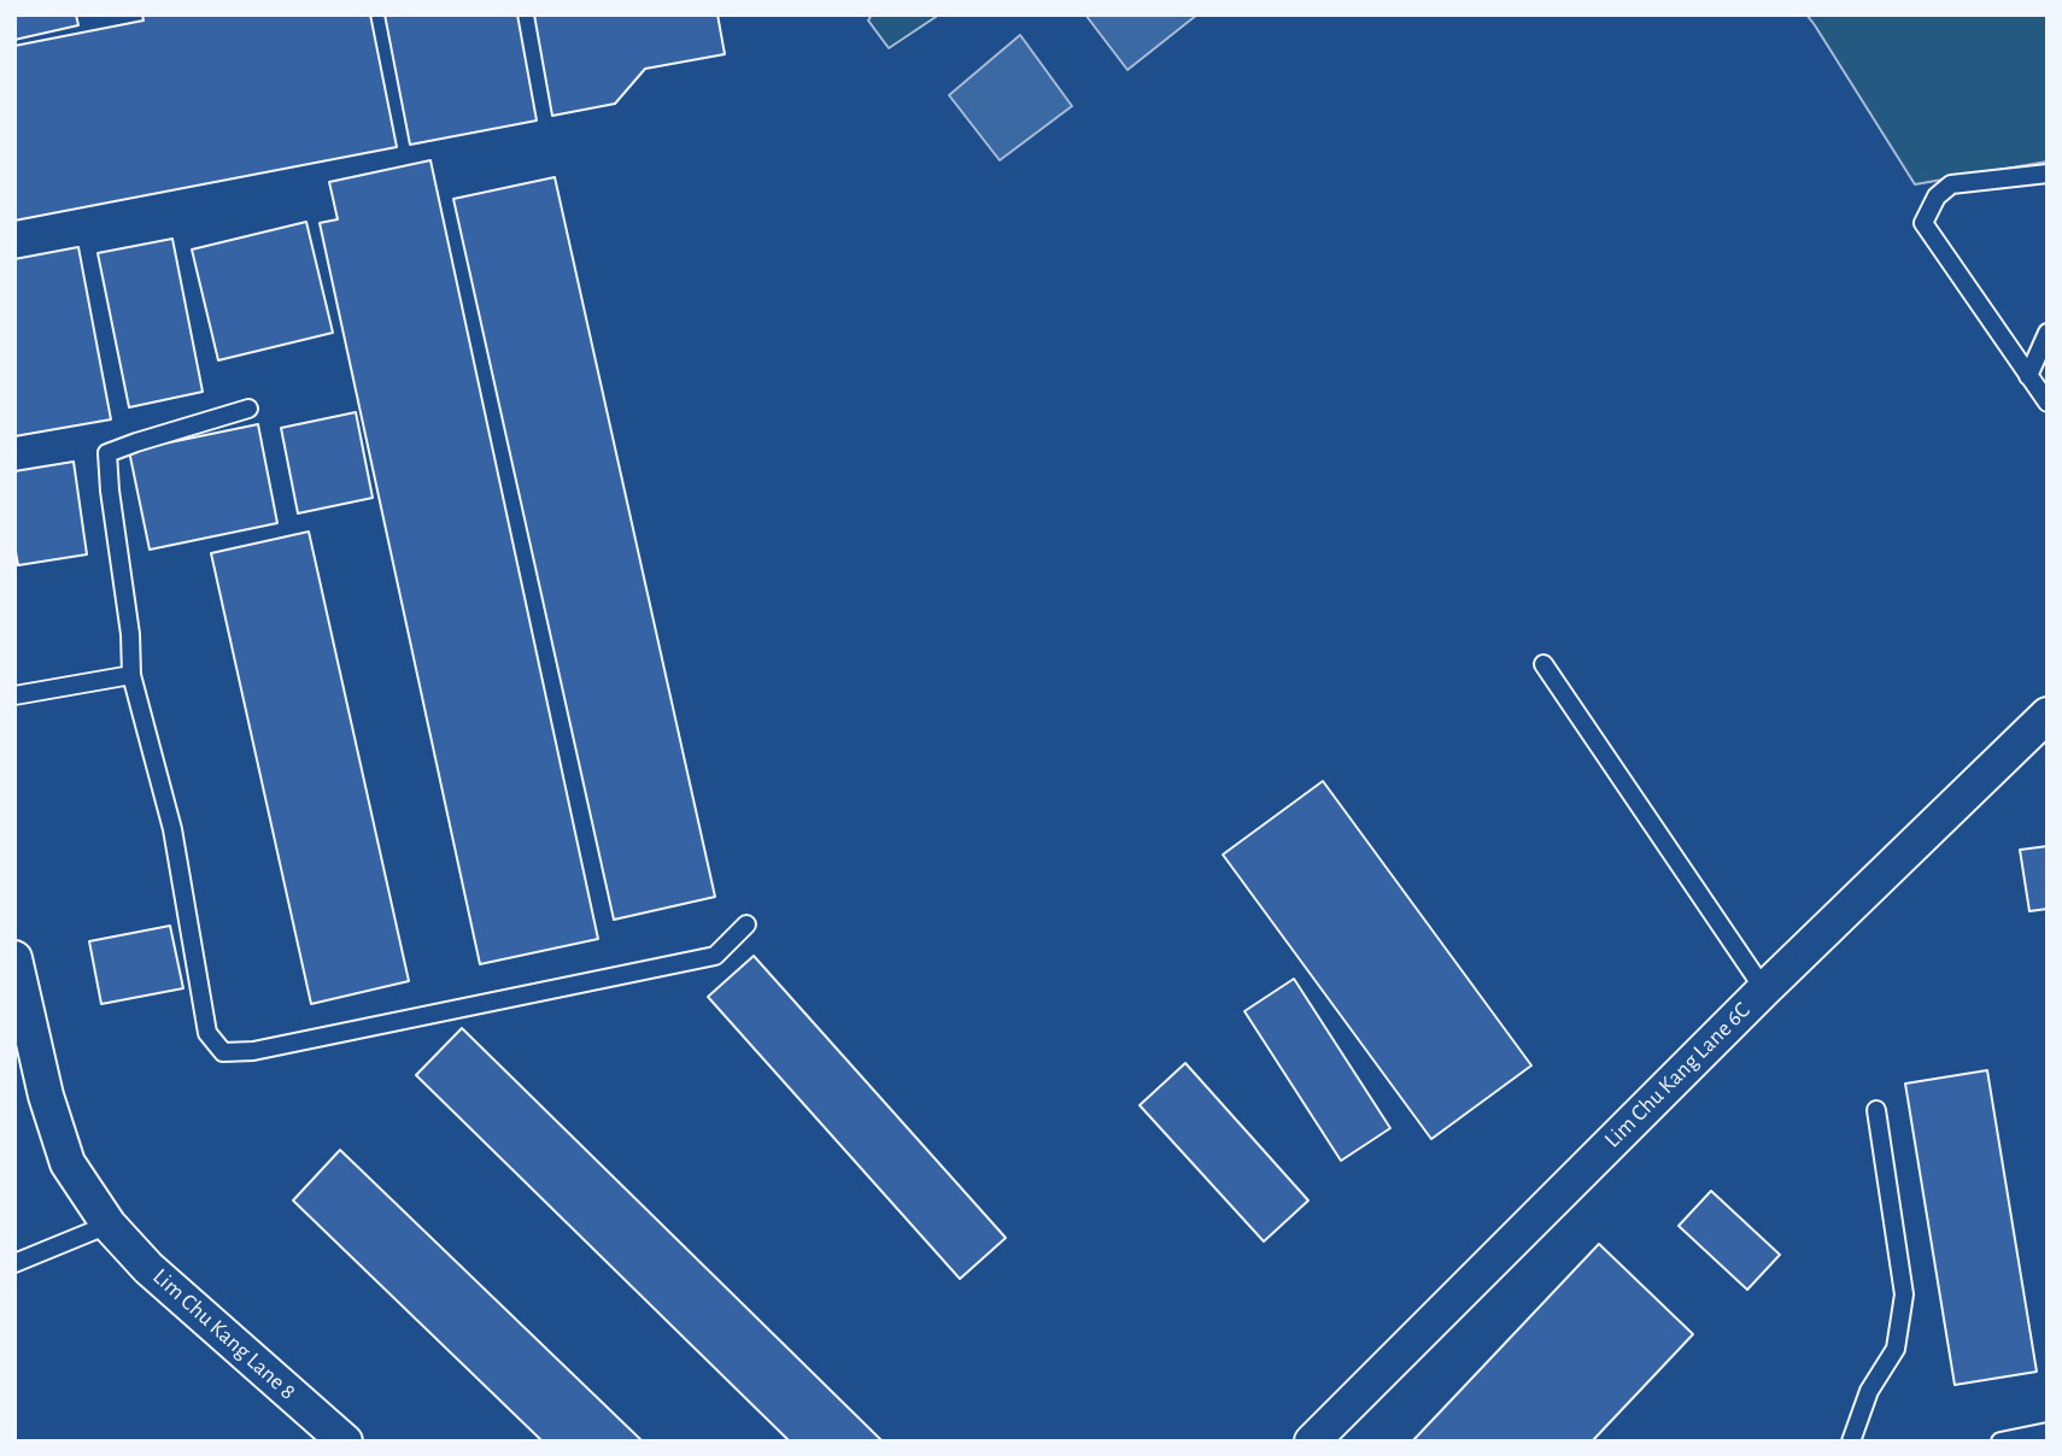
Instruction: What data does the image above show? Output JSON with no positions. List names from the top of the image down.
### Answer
{
  "streets": {
    "street": ["Lim Chu Kang Lane 6C", "Lim Chu Kang Lane 8"]
  }
}
